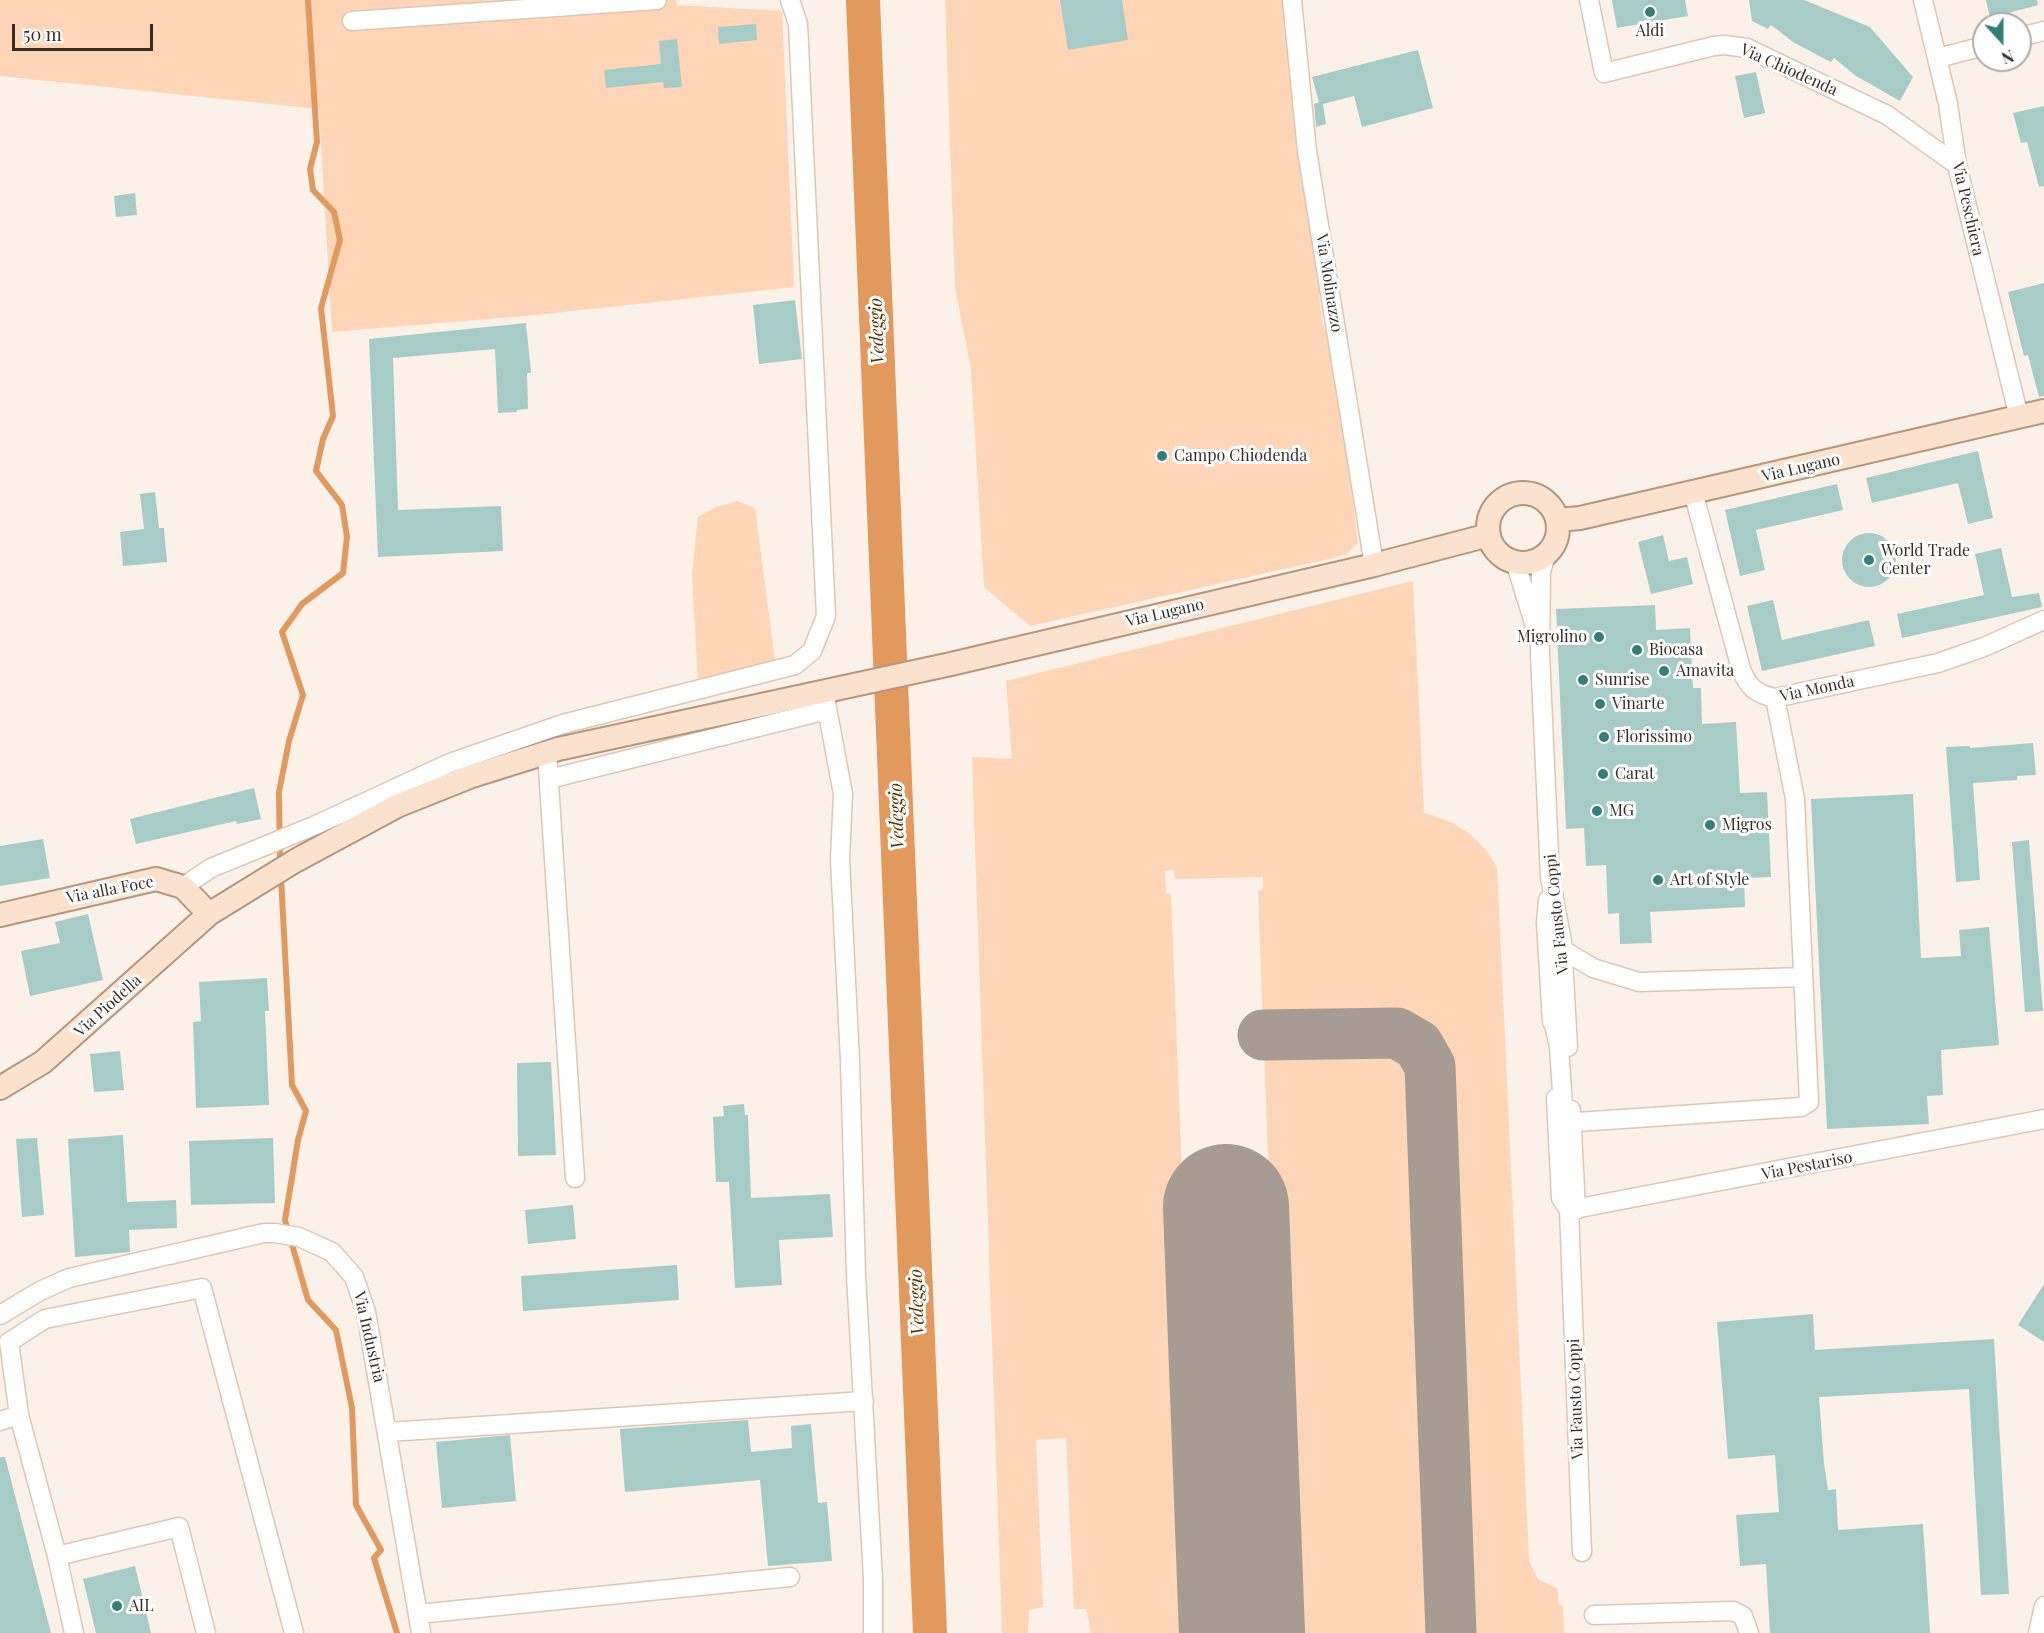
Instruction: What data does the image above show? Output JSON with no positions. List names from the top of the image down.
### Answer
{
  "streets": {
    "main road": ["Via Lugano", "Via alla Foce", "Via Piodella"],
    "street": [
      "Via Chiodenda",
      "Via Peschiera",
      "Via Molinazzo",
      "Via Monda",
      "Via Fausto Coppi",
      "Via Pestariso",
      "Via Industria"
    ]
  },
  "crossings": [
    ["Via Chiodenda", "Via Peschiera"],
    ["Via Peschiera", "Via Lugano"],
    ["Via Molinazzo", "Via Lugano"],
    ["Via Lugano", "Via Monda"],
    ["Via Lugano", "Via Fausto Coppi"],
    ["Via Lugano", "Via Piodella"],
    ["Via Fausto Coppi", "Via Pestariso"]
  ],
  "water": ["Vedeggio"],
  "places": [
    "Aldi",
    "Campo Chiodenda",
    "World Trade Center",
    "Migrolino",
    "Biocasa",
    "Amavita",
    "Sunrise",
    "Vinarte",
    "Florissimo",
    "Carat",
    "MG",
    "Migros",
    "Art of Style",
    "AIL"
  ],
  "scale_bar": "50 m",
  "north": "bottom"
}
